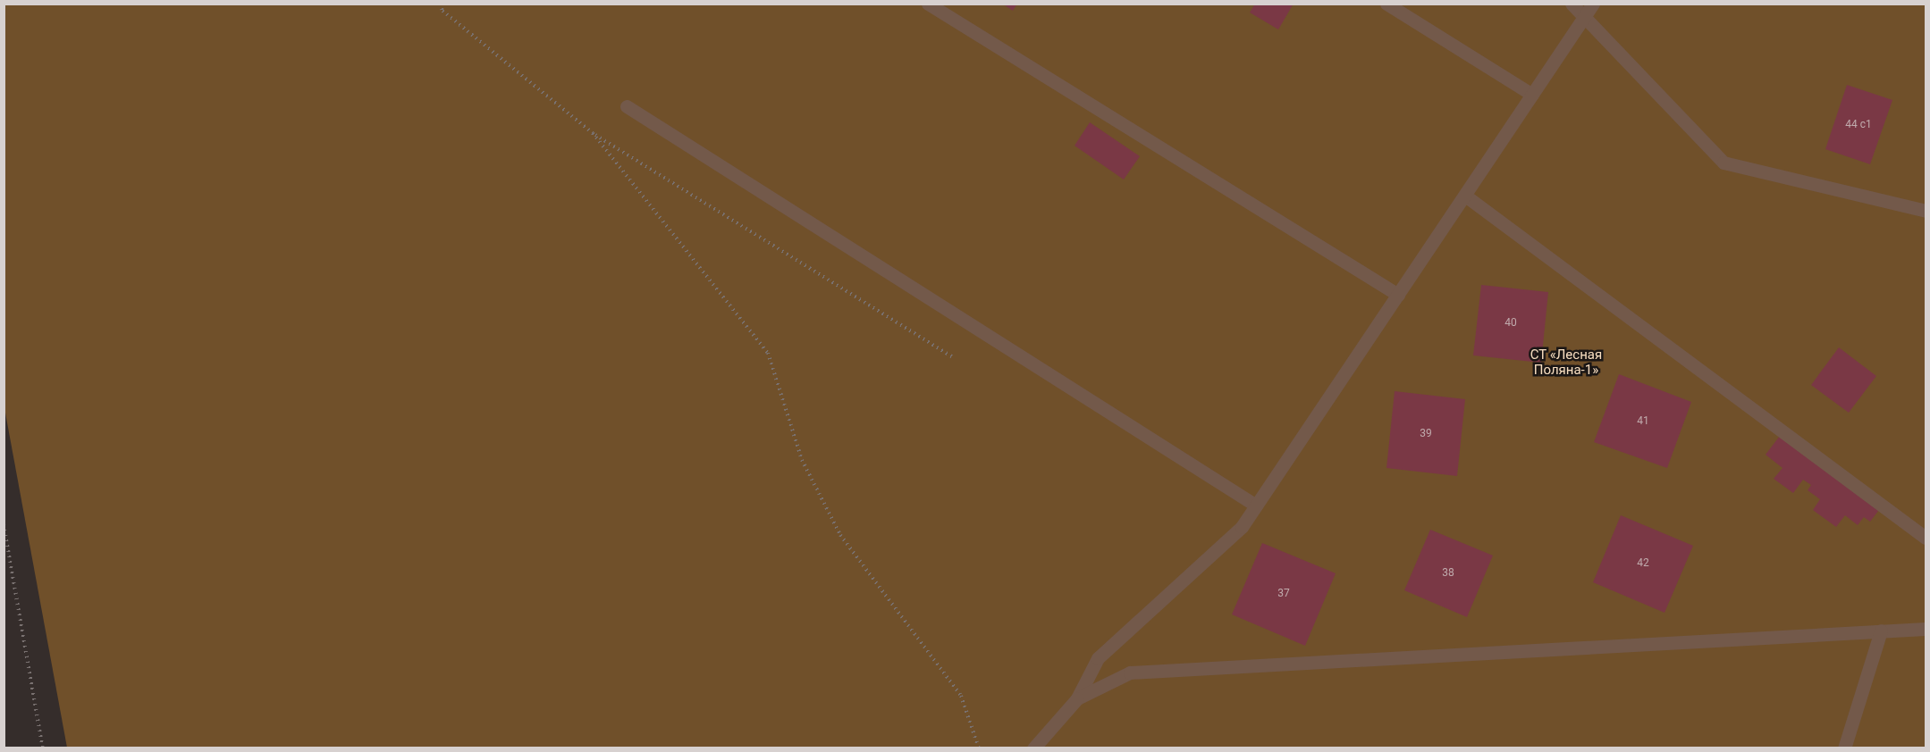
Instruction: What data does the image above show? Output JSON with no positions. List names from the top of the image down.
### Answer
{
  "parks": ["СТ «Лесная Поляна-1»"],
  "house_numbers": [
    "44 с1",
    "40",
    "41",
    "39",
    "42",
    "38",
    "37"
  ]
}
